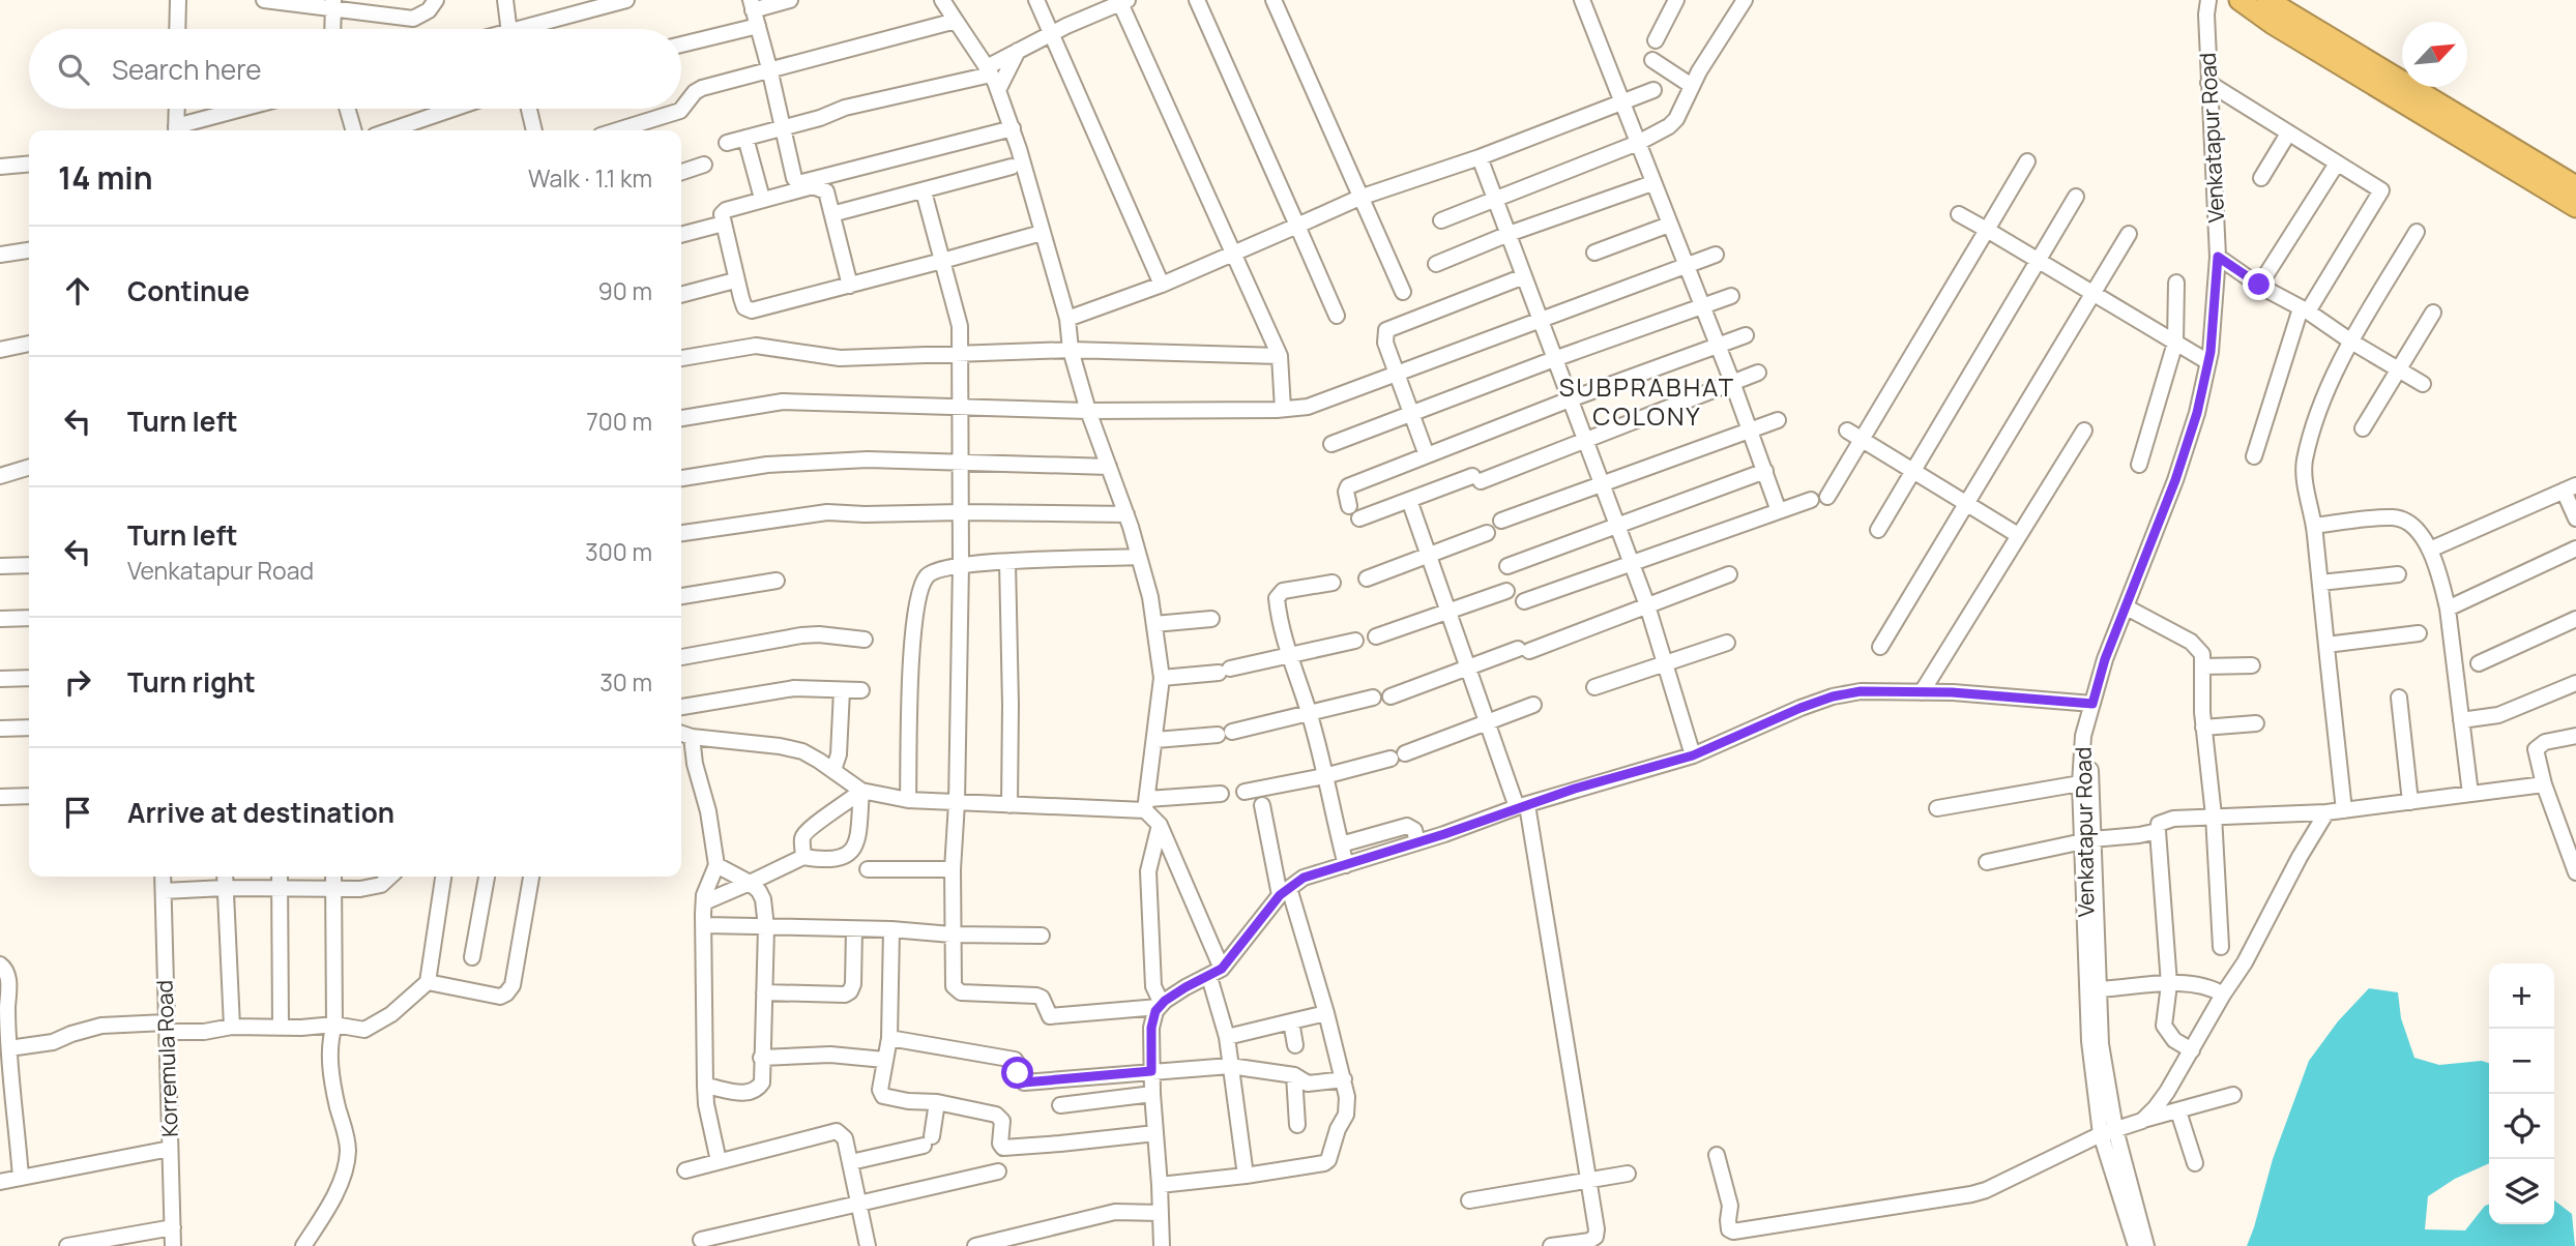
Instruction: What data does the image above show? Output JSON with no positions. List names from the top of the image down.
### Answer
{
  "streets": {
    "street": ["Venkatapur Road", "Korremula Road"]
  },
  "districts": ["SUBPRABHAT COLONY"],
  "north": "top right",
  "page": {
    "search": "Search here",
    "heading": ["14 min", "Walk · 1.1 km"],
    "list": [
      ["Continue", "90 m"],
      ["Turn left", "700 m"],
      ["Turn left", "Venkatapur Road", "300 m"],
      ["Turn right", "30 m"],
      "Arrive at destination"
    ],
    "map_buttons": ["+", "−"]
  }
}
